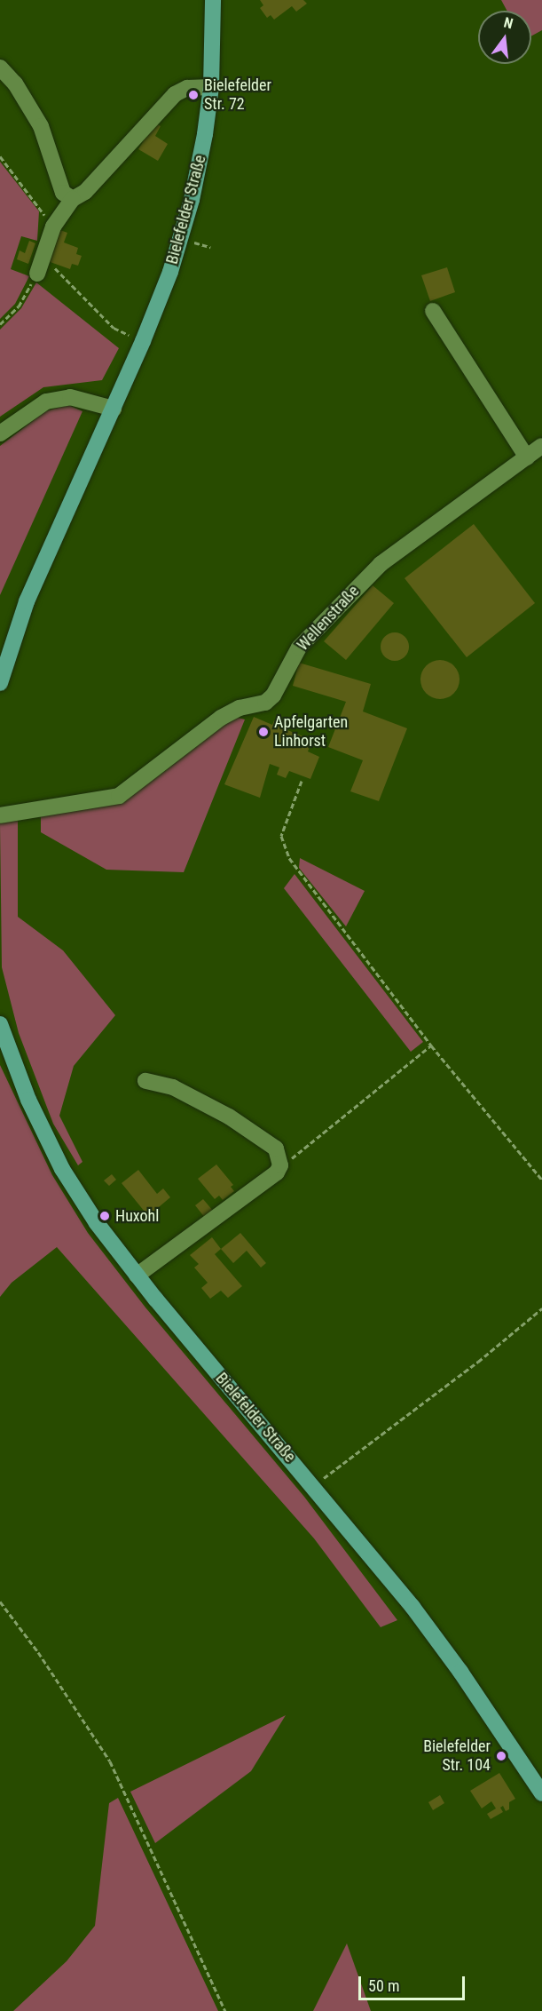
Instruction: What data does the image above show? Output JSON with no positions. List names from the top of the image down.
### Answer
{
  "streets": {
    "main road": ["Bielefelder Straße"],
    "street": ["Wellenstraße"]
  },
  "places": [
    "Bielefelder Str. 72",
    "Apfelgarten Linhorst",
    "Huxohl",
    "Bielefelder Str. 104"
  ],
  "scale_bar": "50 m",
  "north": "top"
}
